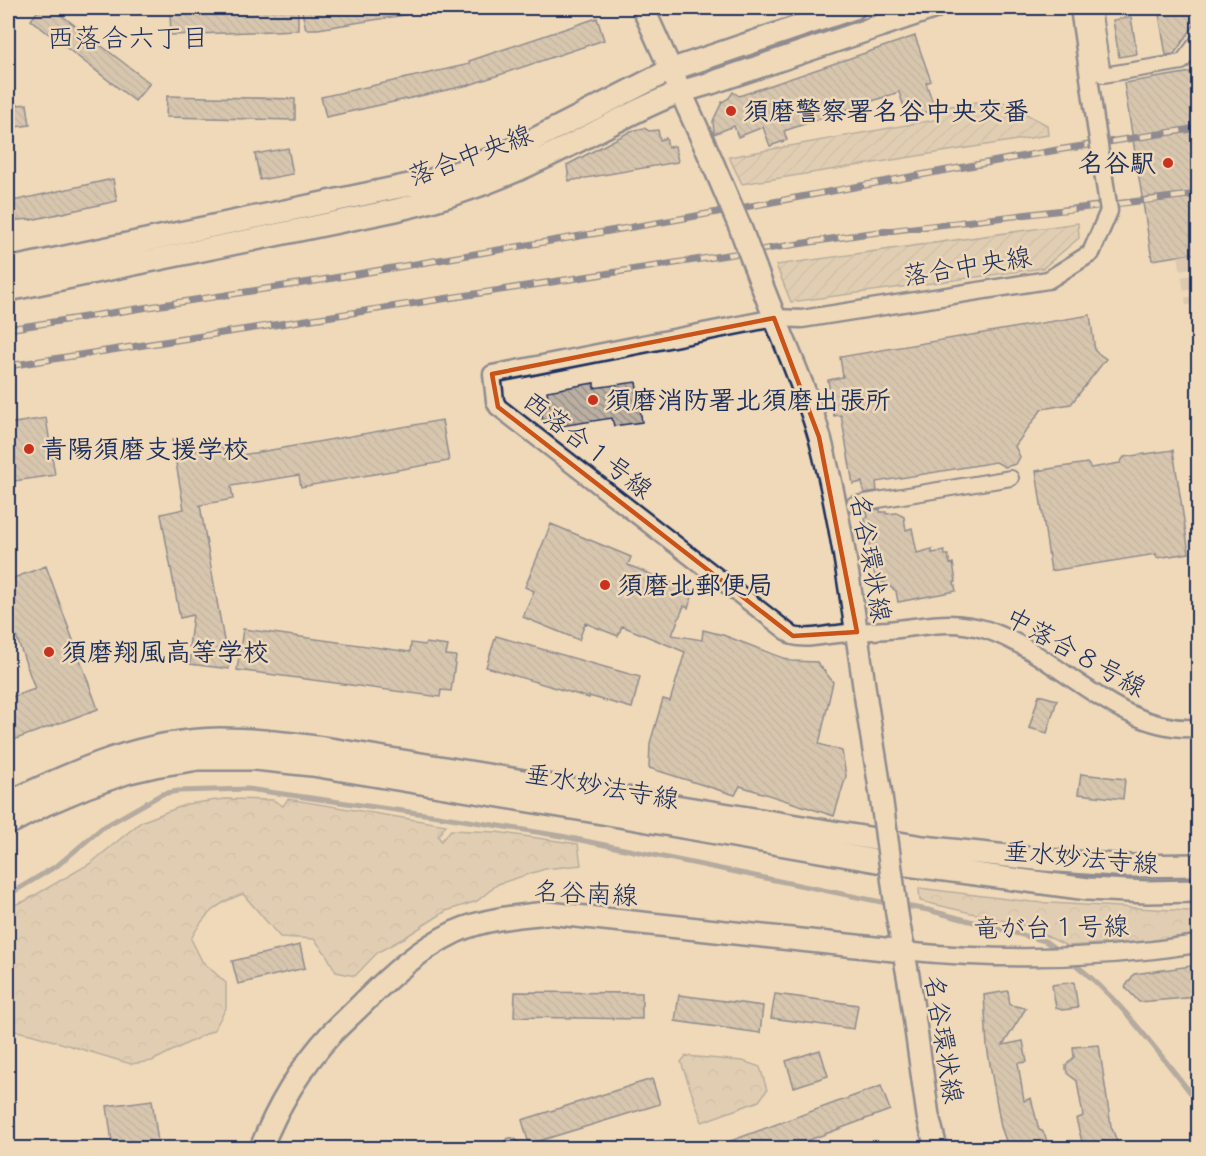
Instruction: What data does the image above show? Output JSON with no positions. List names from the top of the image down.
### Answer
{
  "streets": {
    "street": [
      "落合中央線",
      "西落合１号線",
      "名谷環状線",
      "中落合８号線",
      "垂水妙法寺線",
      "名谷南線",
      "竜が台１号線"
    ]
  },
  "crossings": [
    ["落合中央線", "西落合１号線"],
    ["落合中央線", "名谷環状線"],
    ["西落合１号線", "名谷環状線"],
    ["西落合１号線", "中落合８号線"],
    ["名谷環状線", "中落合８号線"],
    ["名谷環状線", "名谷南線"],
    ["名谷環状線", "竜が台１号線"],
    ["名谷南線", "竜が台１号線"]
  ],
  "districts": ["西落合六丁目"],
  "places": [
    "須磨警察署名谷中央交番",
    "名谷駅",
    "須磨消防署北須磨出張所",
    "青陽須磨支援学校",
    "須磨北郵便局",
    "須磨翔風高等学校"
  ]
}
